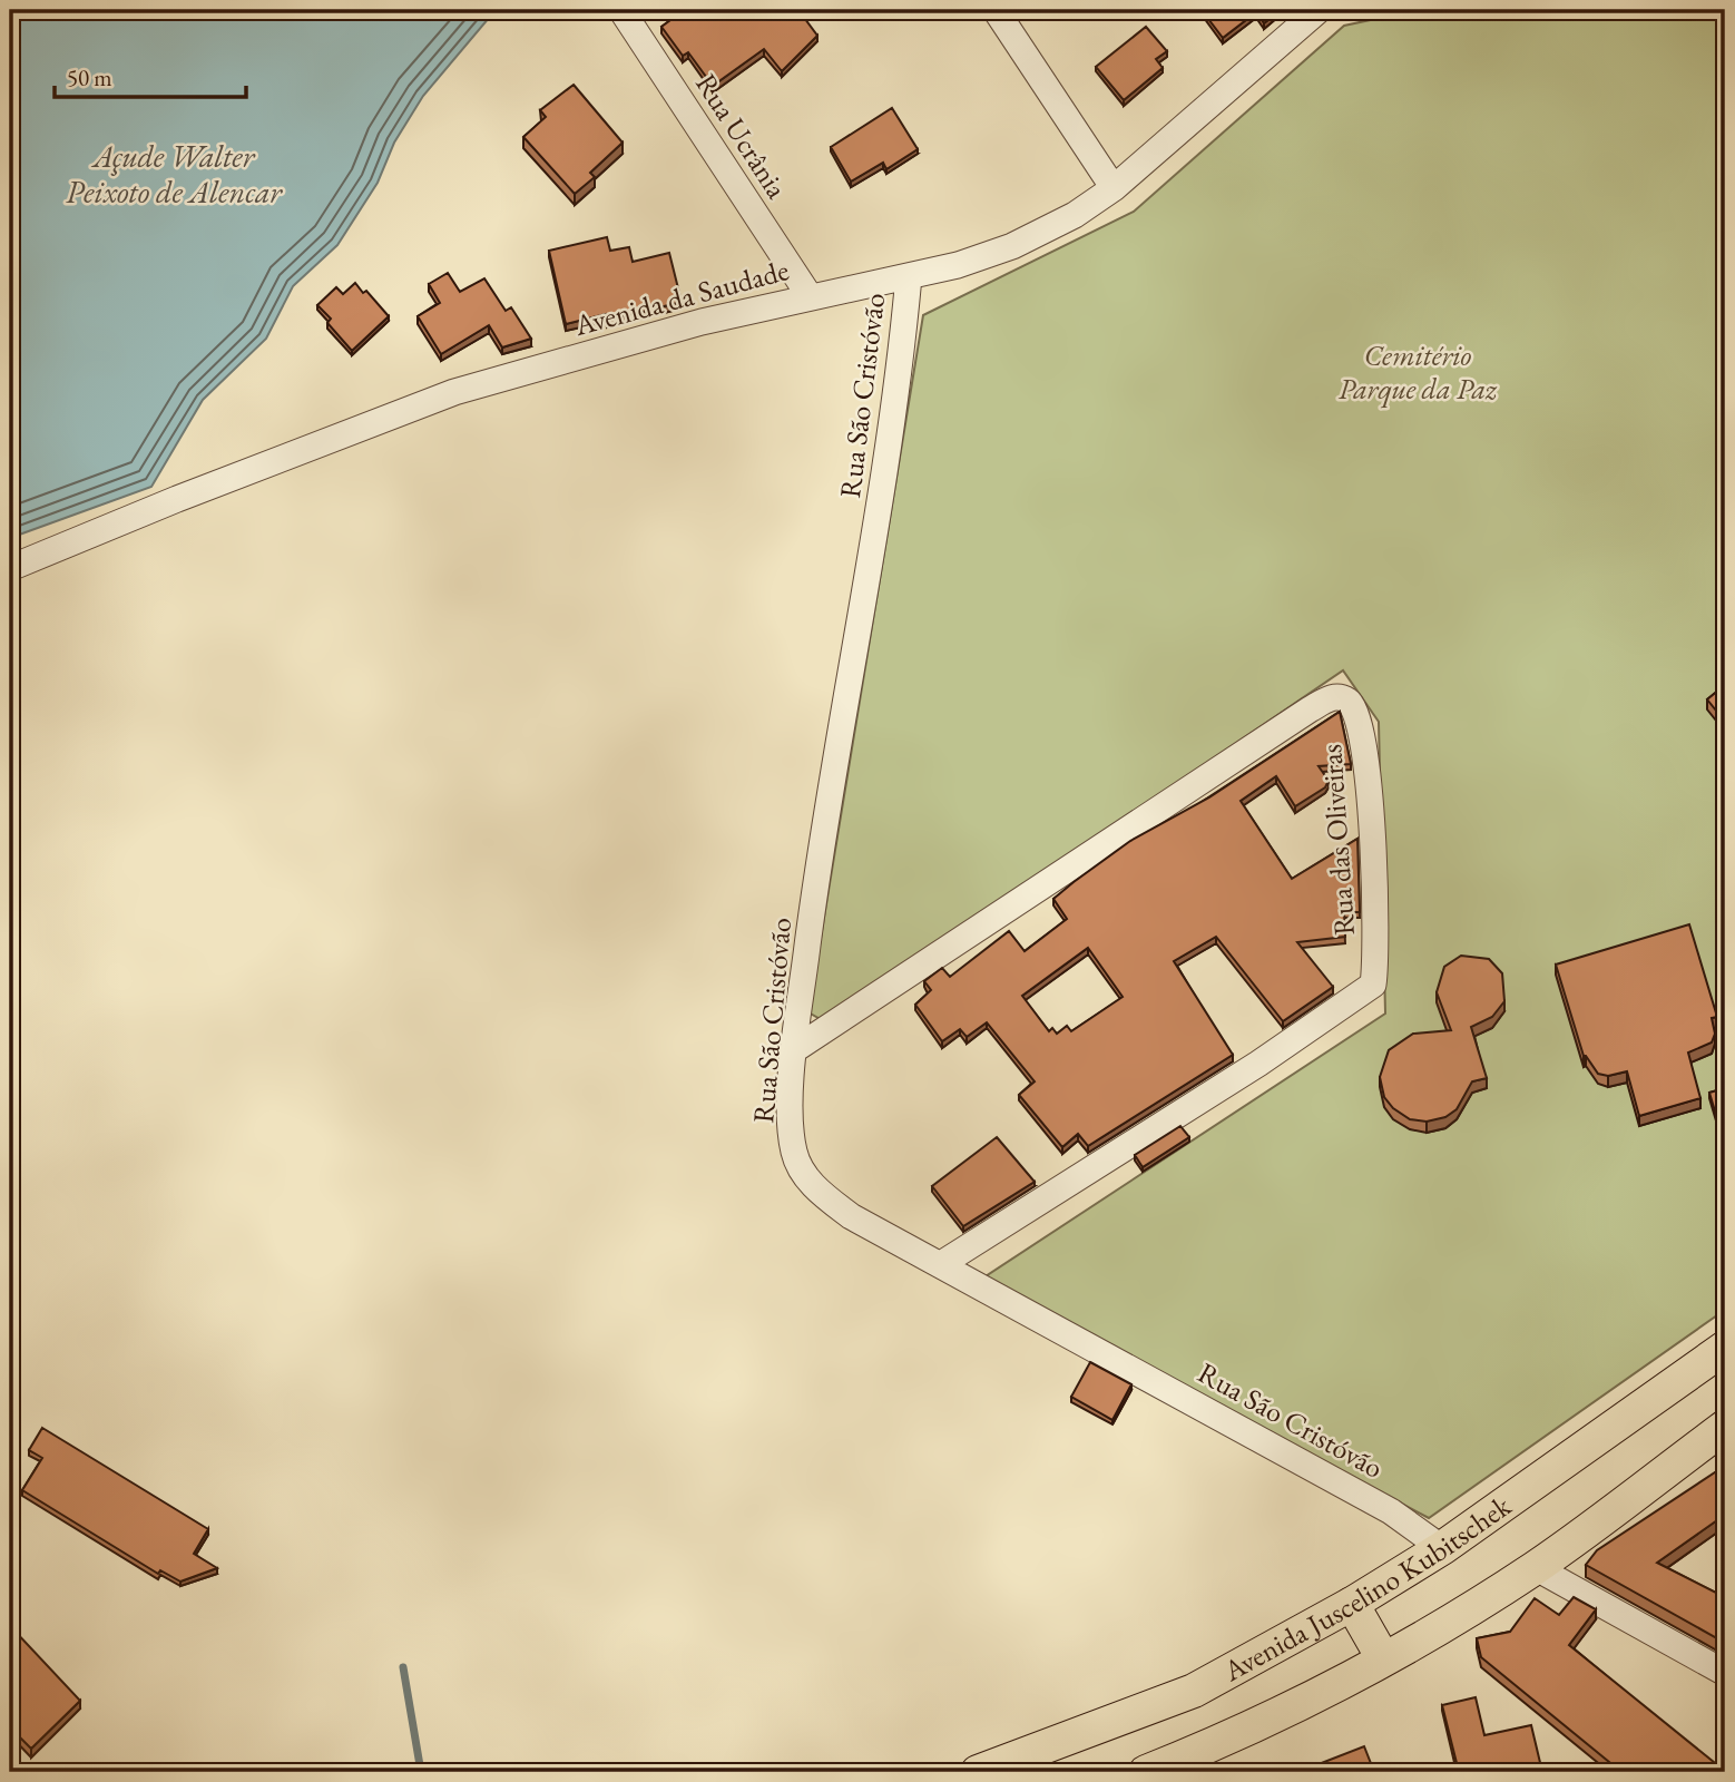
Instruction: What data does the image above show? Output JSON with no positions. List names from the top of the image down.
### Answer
{
  "streets": {
    "main road": ["Avenida Juscelino Kubitschek"],
    "street": [
      "Rua Ucrânia",
      "Avenida da Saudade",
      "Rua São Cristóvão",
      "Rua das Oliveiras"
    ]
  },
  "crossings": [
    ["Rua Ucrânia", "Avenida da Saudade"],
    ["Avenida da Saudade", "Rua São Cristóvão"],
    ["Rua São Cristóvão", "Rua das Oliveiras"],
    ["Rua São Cristóvão", "Avenida Juscelino Kubitschek"]
  ],
  "water": ["Açude Walter Peixoto de Alencar"],
  "parks": ["Cemitério Parque da Paz"],
  "scale_bar": "50 m"
}
